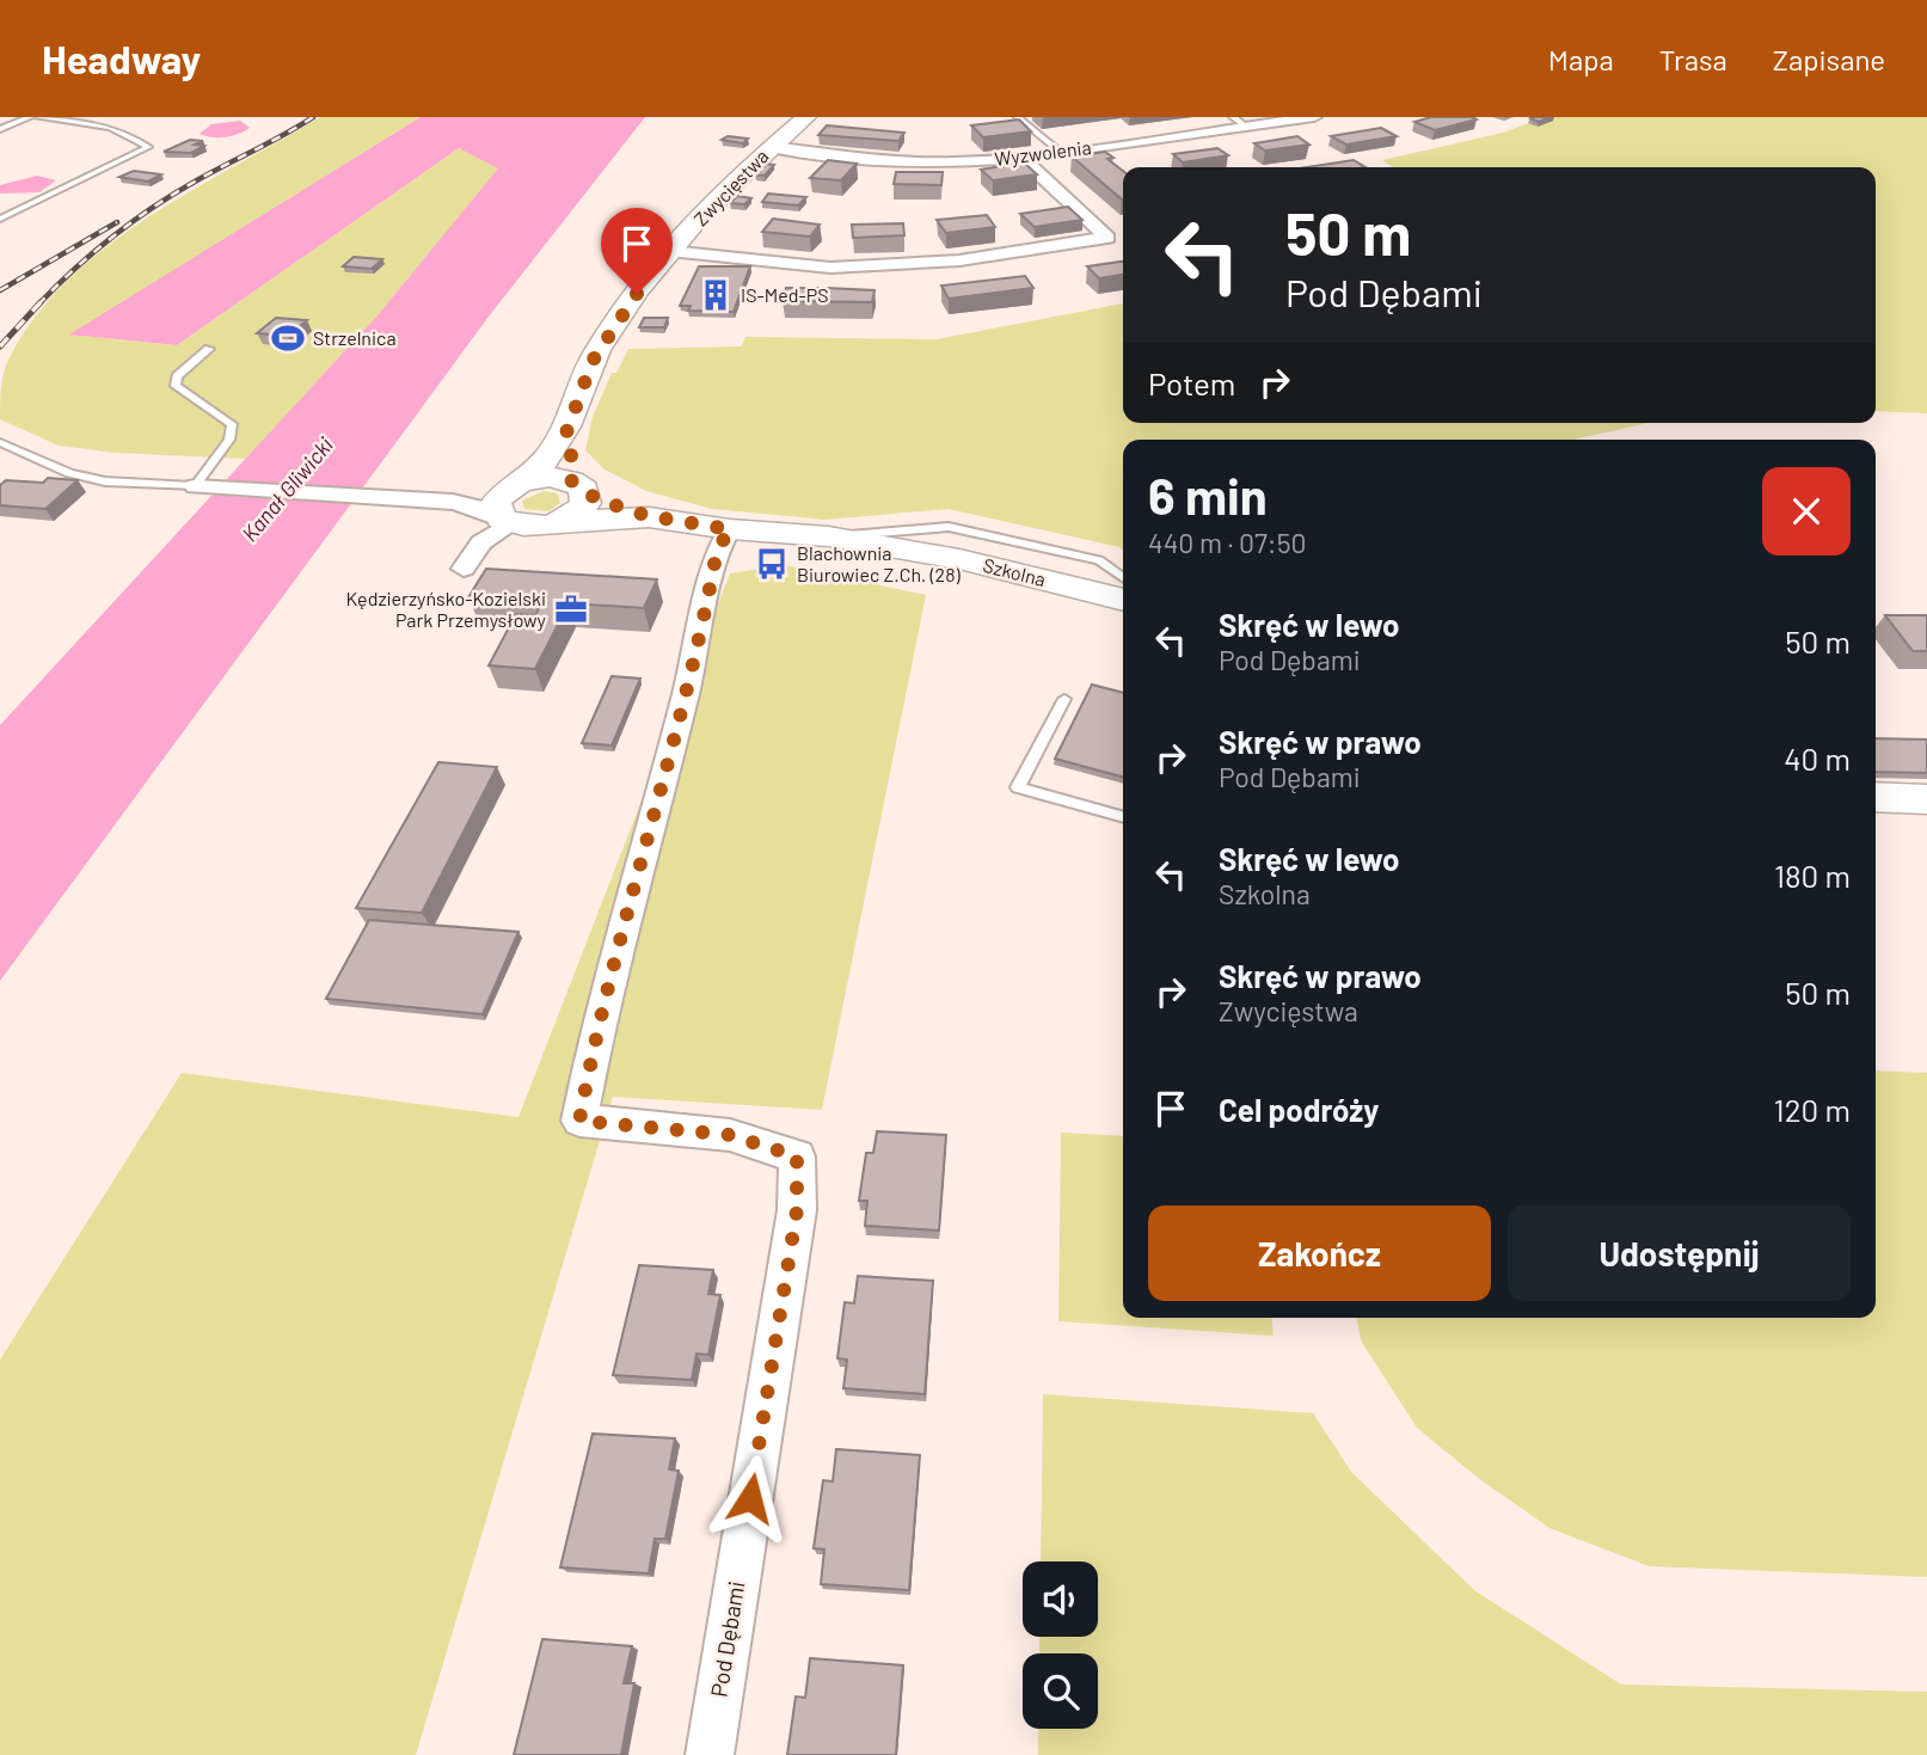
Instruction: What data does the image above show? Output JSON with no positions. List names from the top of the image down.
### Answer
{
  "streets": {
    "street": [
      "Wyzwolenia",
      "Zwycięstwa",
      "Szkolna",
      "Pod Dębami"
    ]
  },
  "crossings": [
    ["Wyzwolenia", "Zwycięstwa"],
    ["Zwycięstwa", "Szkolna"],
    ["Szkolna", "Pod Dębami"]
  ],
  "water": ["Kanał Gliwicki"],
  "places": {
    "building": ["IS-Med-PS"],
    "sports": ["Strzelnica"],
    "bus stop": ["Blachownia Biurowiec Z.Ch. (28)"],
    "office": ["Kędzierzyńsko-Kozielski Park Przemysłowy"]
  },
  "page": {
    "header": "Headway",
    "nav": ["Mapa", "Trasa", "Zapisane"],
    "turn": ["50 m", "Pod Dębami"],
    "then": "Potem",
    "heading": ["6 min", "440 m · 07:50"],
    "list": [
      {
        "name": "Skręć w lewo",
        "note": "Pod Dębami",
        "value": "50 m"
      },
      {
        "name": "Skręć w prawo",
        "note": "Pod Dębami",
        "value": "40 m"
      },
      {
        "name": "Skręć w lewo",
        "note": "Szkolna",
        "value": "180 m"
      },
      {
        "name": "Skręć w prawo",
        "note": "Zwycięstwa",
        "value": "50 m"
      },
      {
        "name": "Cel podróży",
        "value": "120 m"
      }
    ],
    "buttons": ["Zakończ", "Udostępnij"]
  }
}
